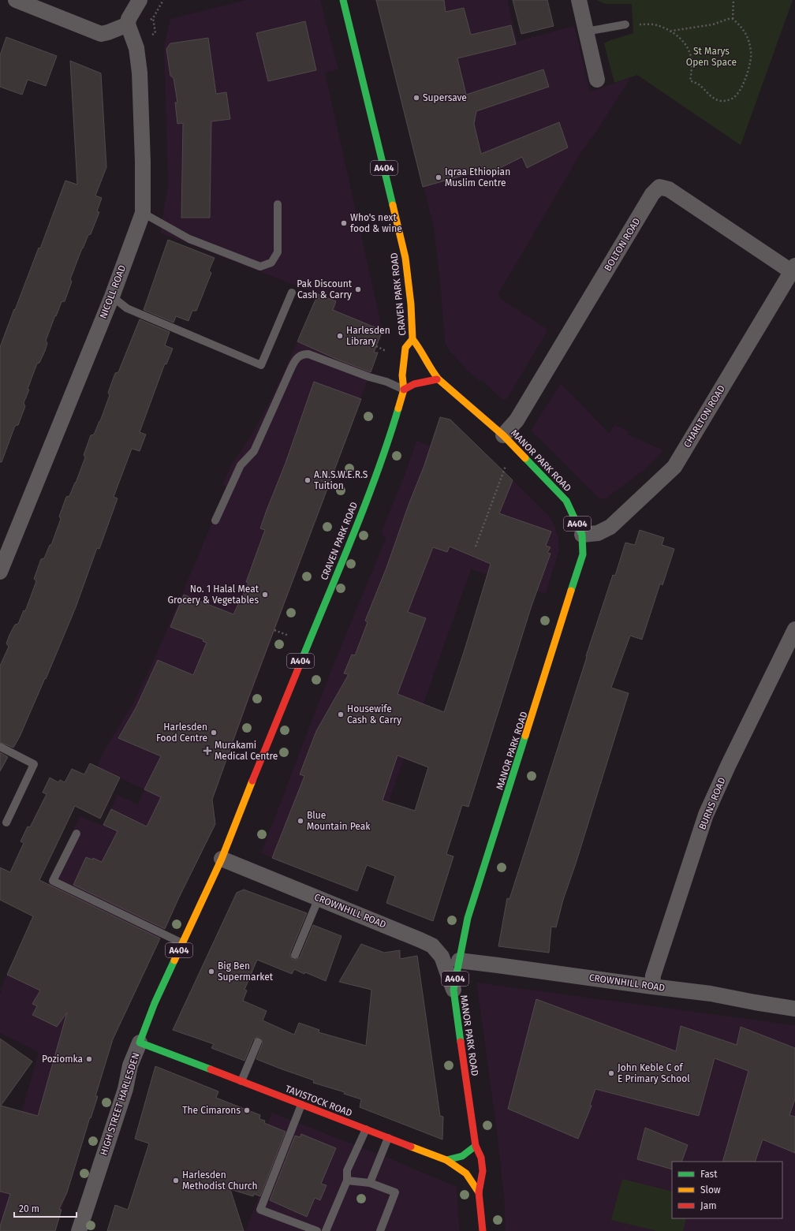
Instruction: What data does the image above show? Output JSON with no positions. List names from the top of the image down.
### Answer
{
  "streets": {
    "main road": [
      "A404",
      "CRAVEN PARK ROAD",
      "MANOR PARK ROAD",
      "TAVISTOCK ROAD",
      "HIGH STREET HARLESDEN"
    ],
    "street": [
      "BOLTON ROAD",
      "NICOLL ROAD",
      "CHARLTON ROAD",
      "BURNS ROAD",
      "CROWNHILL ROAD"
    ]
  },
  "crossings": [
    ["BOLTON ROAD", "CHARLTON ROAD"],
    ["BOLTON ROAD", "MANOR PARK ROAD"],
    ["CRAVEN PARK ROAD", "MANOR PARK ROAD"],
    ["CRAVEN PARK ROAD", "CROWNHILL ROAD"],
    ["CRAVEN PARK ROAD", "HIGH STREET HARLESDEN"],
    ["CHARLTON ROAD", "MANOR PARK ROAD"],
    ["MANOR PARK ROAD", "CROWNHILL ROAD"],
    ["MANOR PARK ROAD", "TAVISTOCK ROAD"],
    ["BURNS ROAD", "CROWNHILL ROAD"],
    ["CROWNHILL ROAD", "HIGH STREET HARLESDEN"],
    ["TAVISTOCK ROAD", "HIGH STREET HARLESDEN"]
  ],
  "parks": ["St Marys Open Space"],
  "places": {
    "other": [
      "Supersave",
      "Iqraa Ethiopian Muslim Centre",
      "Who's next food & wine",
      "Pak Discount Cash & Carry",
      "Harlesden Library",
      "A.N.S.W.E.R.S Tuition",
      "No. 1 Halal Meat Grocery & Vegetables",
      "Housewife Cash & Carry",
      "Harlesden Food Centre",
      "Blue Mountain Peak",
      "Big Ben Supermarket",
      "Poziomka",
      "John Keble C of E Primary School",
      "The Cimarons",
      "Harlesden Methodist Church"
    ],
    "health": ["Murakami Medical Centre"]
  },
  "legend": ["Fast", "Slow", "Jam"],
  "scale_bar": "20 m"
}
